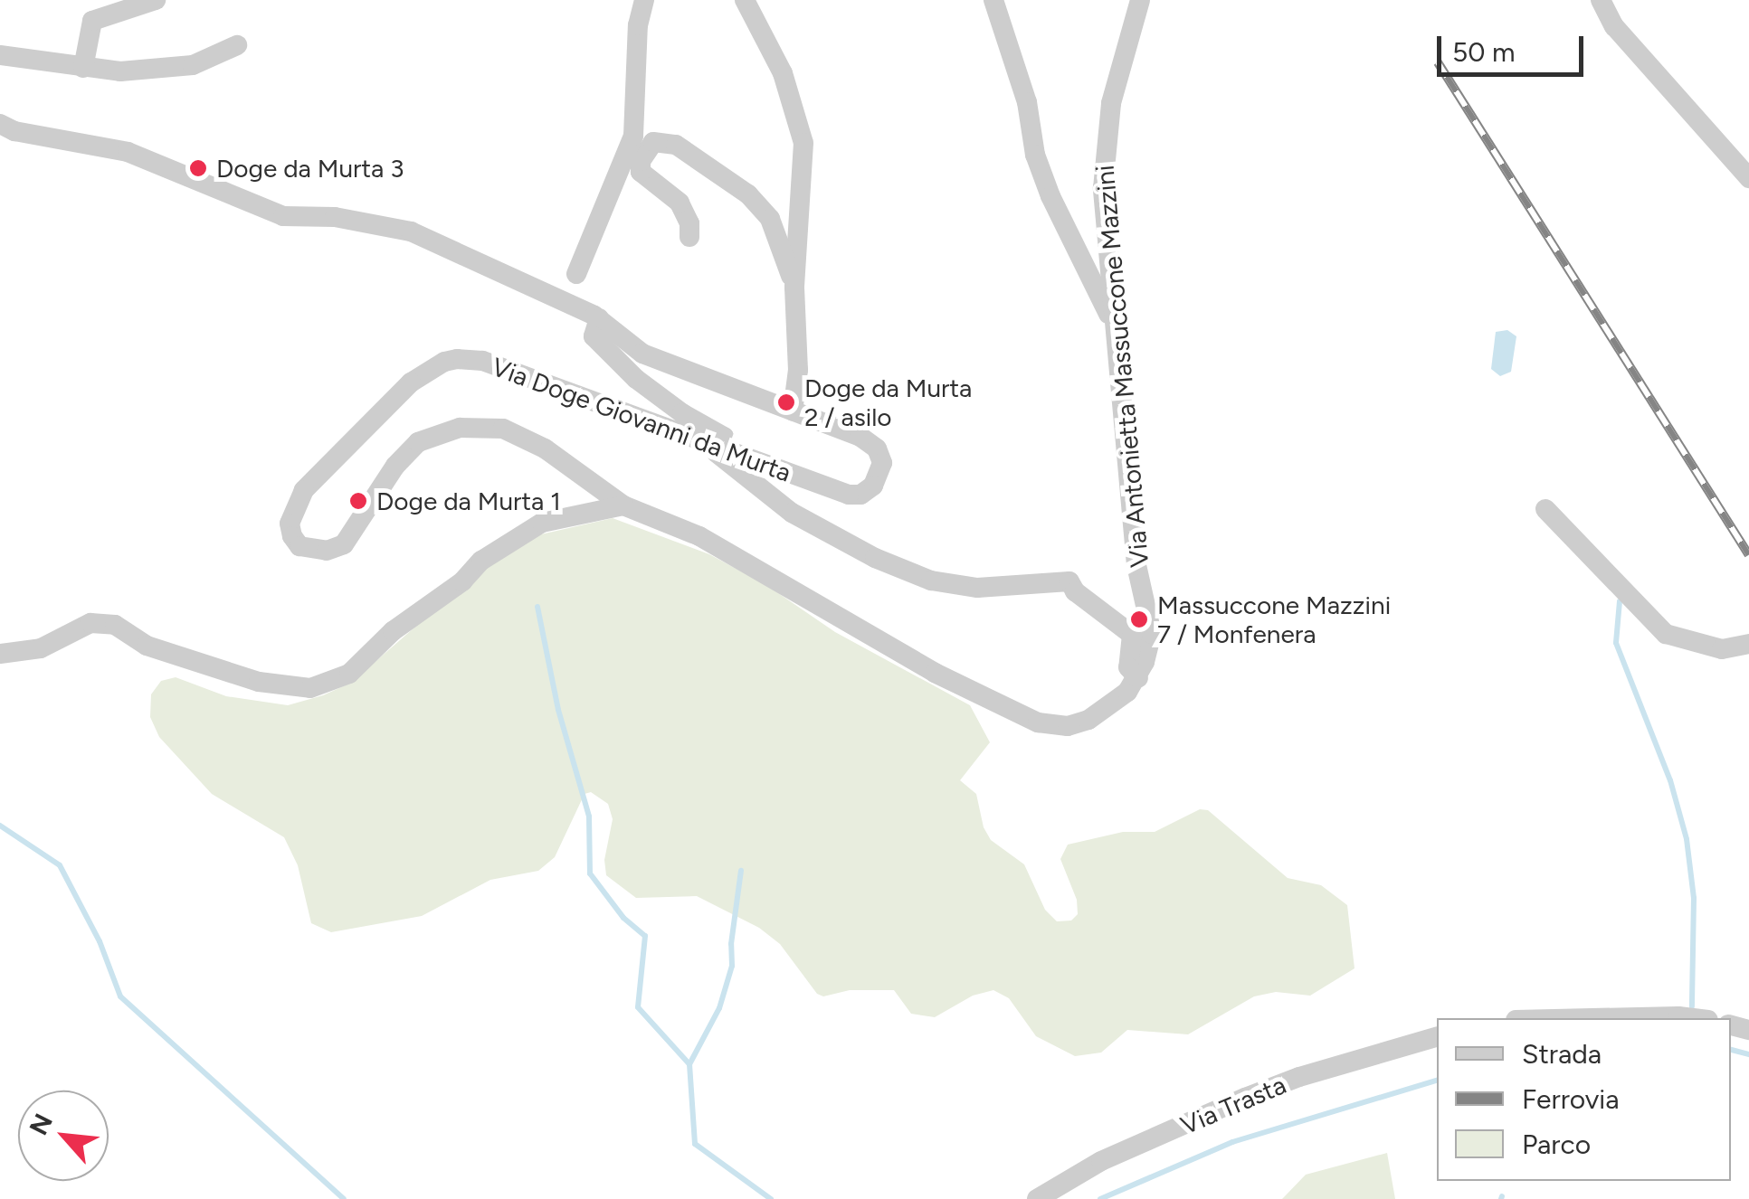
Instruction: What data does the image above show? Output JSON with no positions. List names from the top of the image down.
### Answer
{
  "streets": {
    "street": ["Via Antonietta Massuccone Mazzini", "Via Doge Giovanni da Murta", "Via Trasta"]
  },
  "crossings": [
    ["Via Antonietta Massuccone Mazzini", "Via Doge Giovanni da Murta"]
  ],
  "places": [
    "Doge da Murta 3",
    "Doge da Murta 2 / asilo",
    "Doge da Murta 1",
    "Massuccone Mazzini 7 / Monfenera"
  ],
  "legend": ["Strada", "Ferrovia", "Parco"],
  "scale_bar": "50 m",
  "north": "top left"
}
